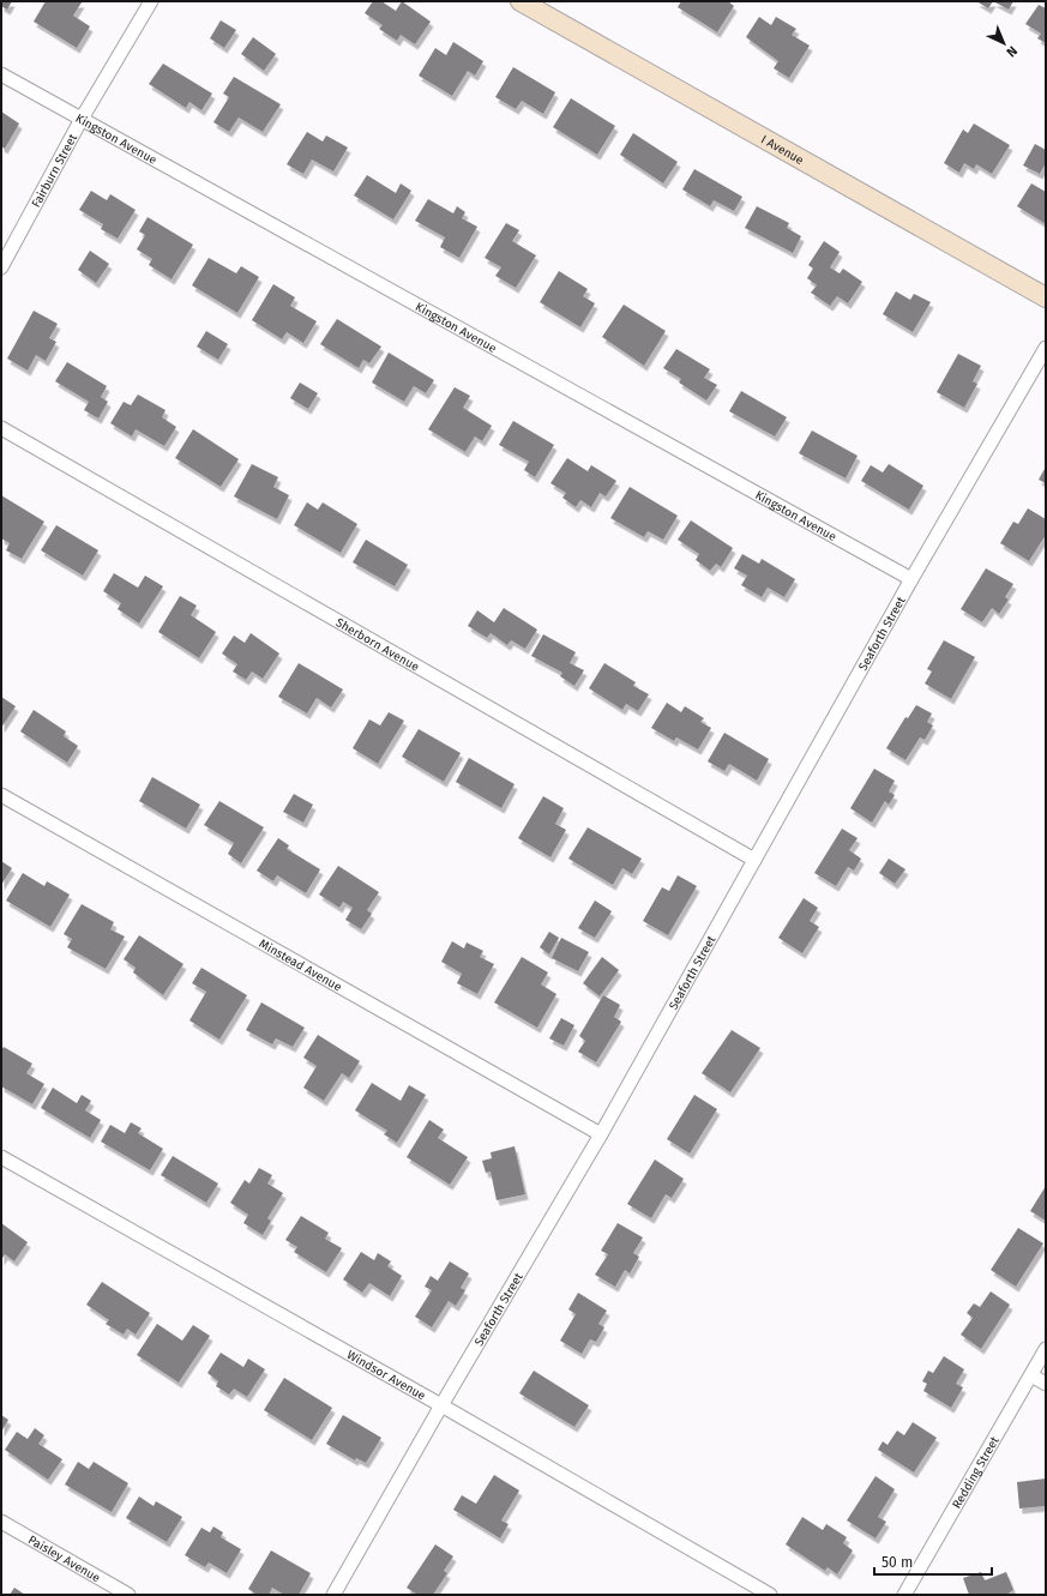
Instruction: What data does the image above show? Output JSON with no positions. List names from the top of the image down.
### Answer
{
  "streets": {
    "main road": ["I Avenue"],
    "street": [
      "Kingston Avenue",
      "Fairburn Street",
      "Seaforth Street",
      "Sherborn Avenue",
      "Minstead Avenue",
      "Windsor Avenue",
      "Redding Street",
      "Paisley Avenue"
    ]
  },
  "crossings": [
    ["Kingston Avenue", "Fairburn Street"],
    ["Kingston Avenue", "Seaforth Street"],
    ["Seaforth Street", "Sherborn Avenue"],
    ["Seaforth Street", "Minstead Avenue"],
    ["Seaforth Street", "Windsor Avenue"]
  ],
  "scale_bar": "50 m",
  "north": "bottom right"
}
